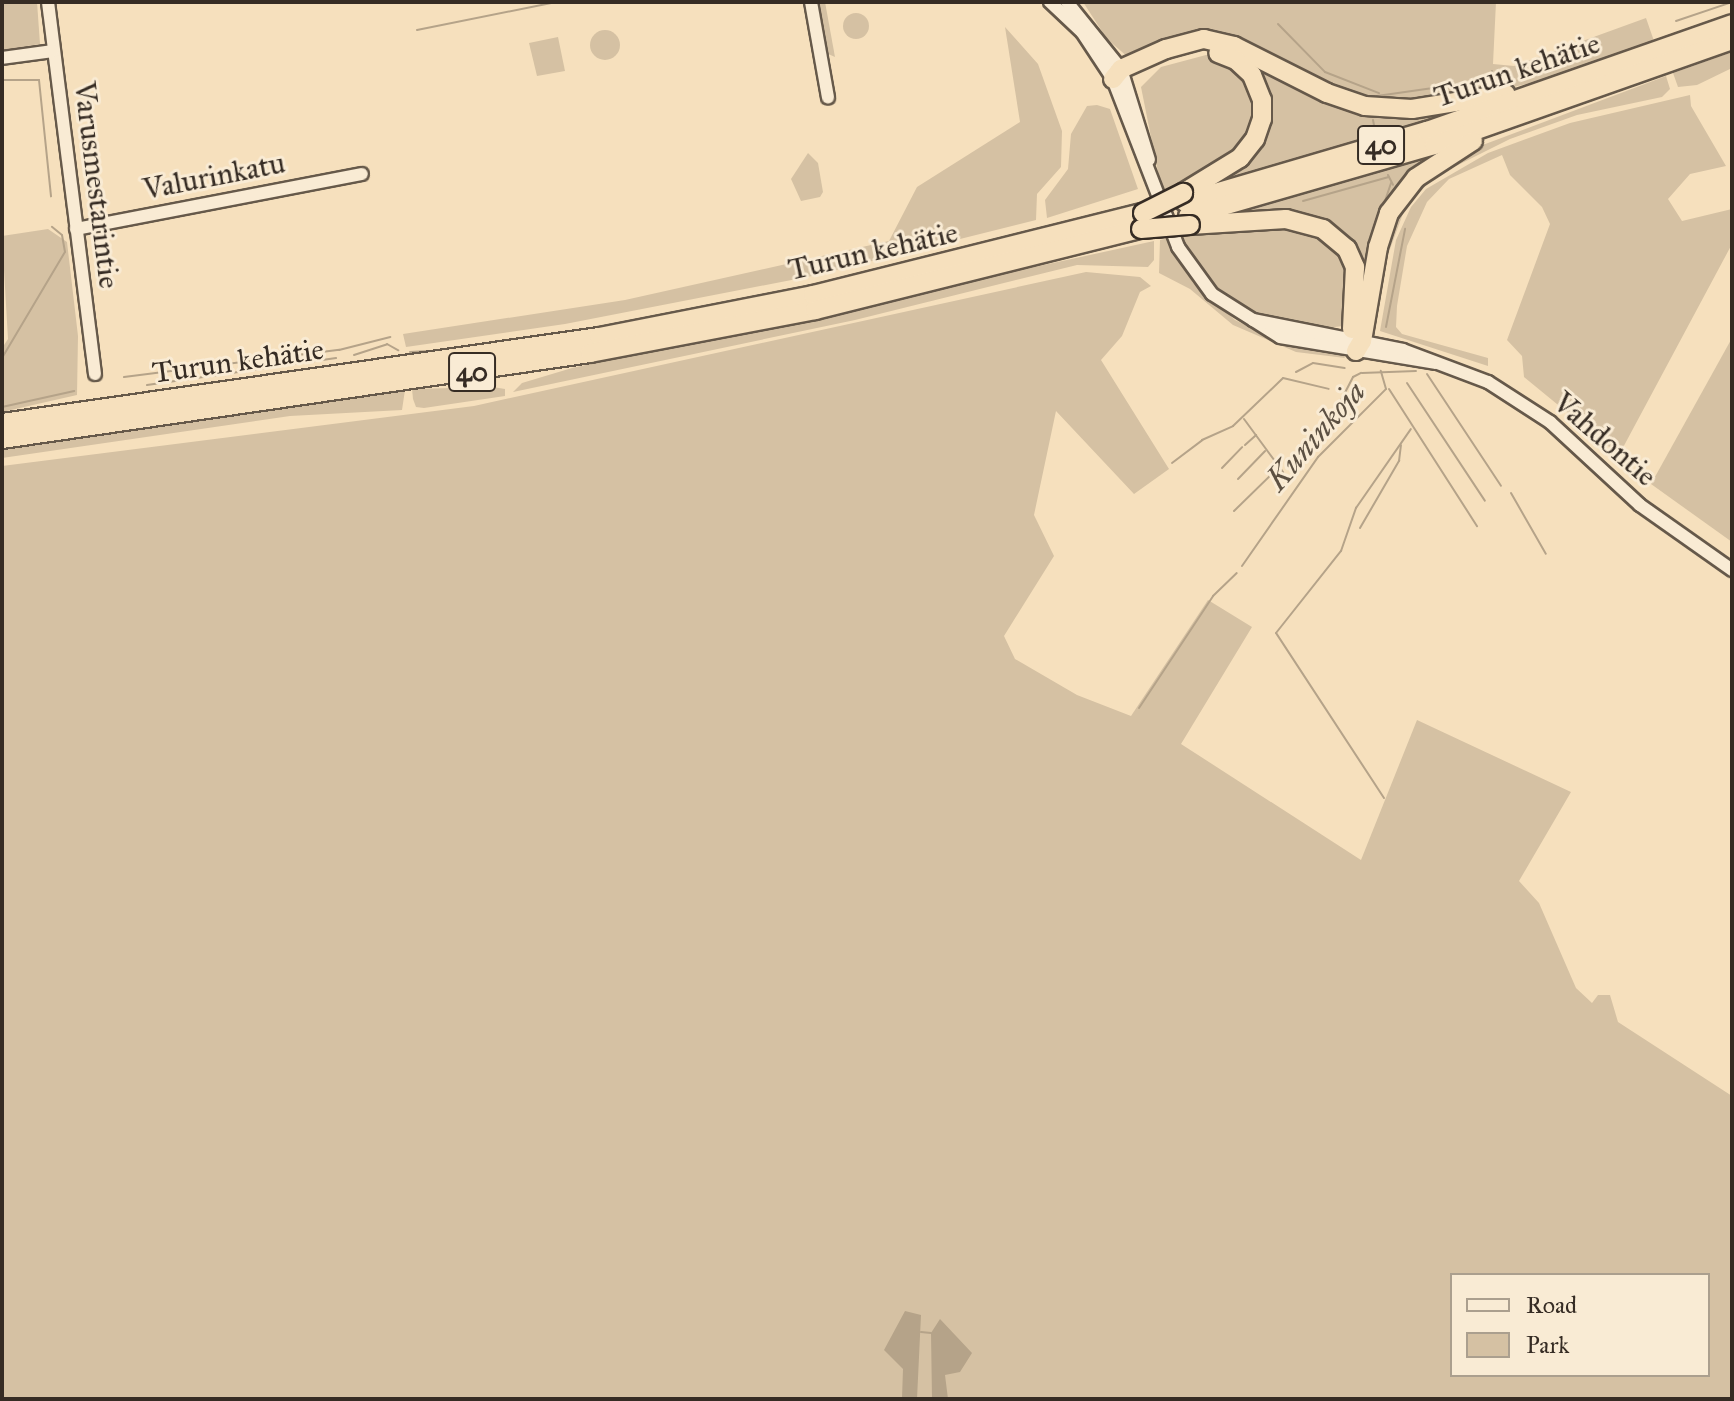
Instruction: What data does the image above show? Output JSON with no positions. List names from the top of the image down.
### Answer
{
  "streets": {
    "highway": ["Turun kehätie", "40"],
    "street": ["Valurinkatu", "Varusmestarintie", "Vahdontie"]
  },
  "crossings": [
    ["Valurinkatu", "Varusmestarintie"]
  ],
  "water": ["Kuninkoja"],
  "legend": ["Road", "Park"]
}
